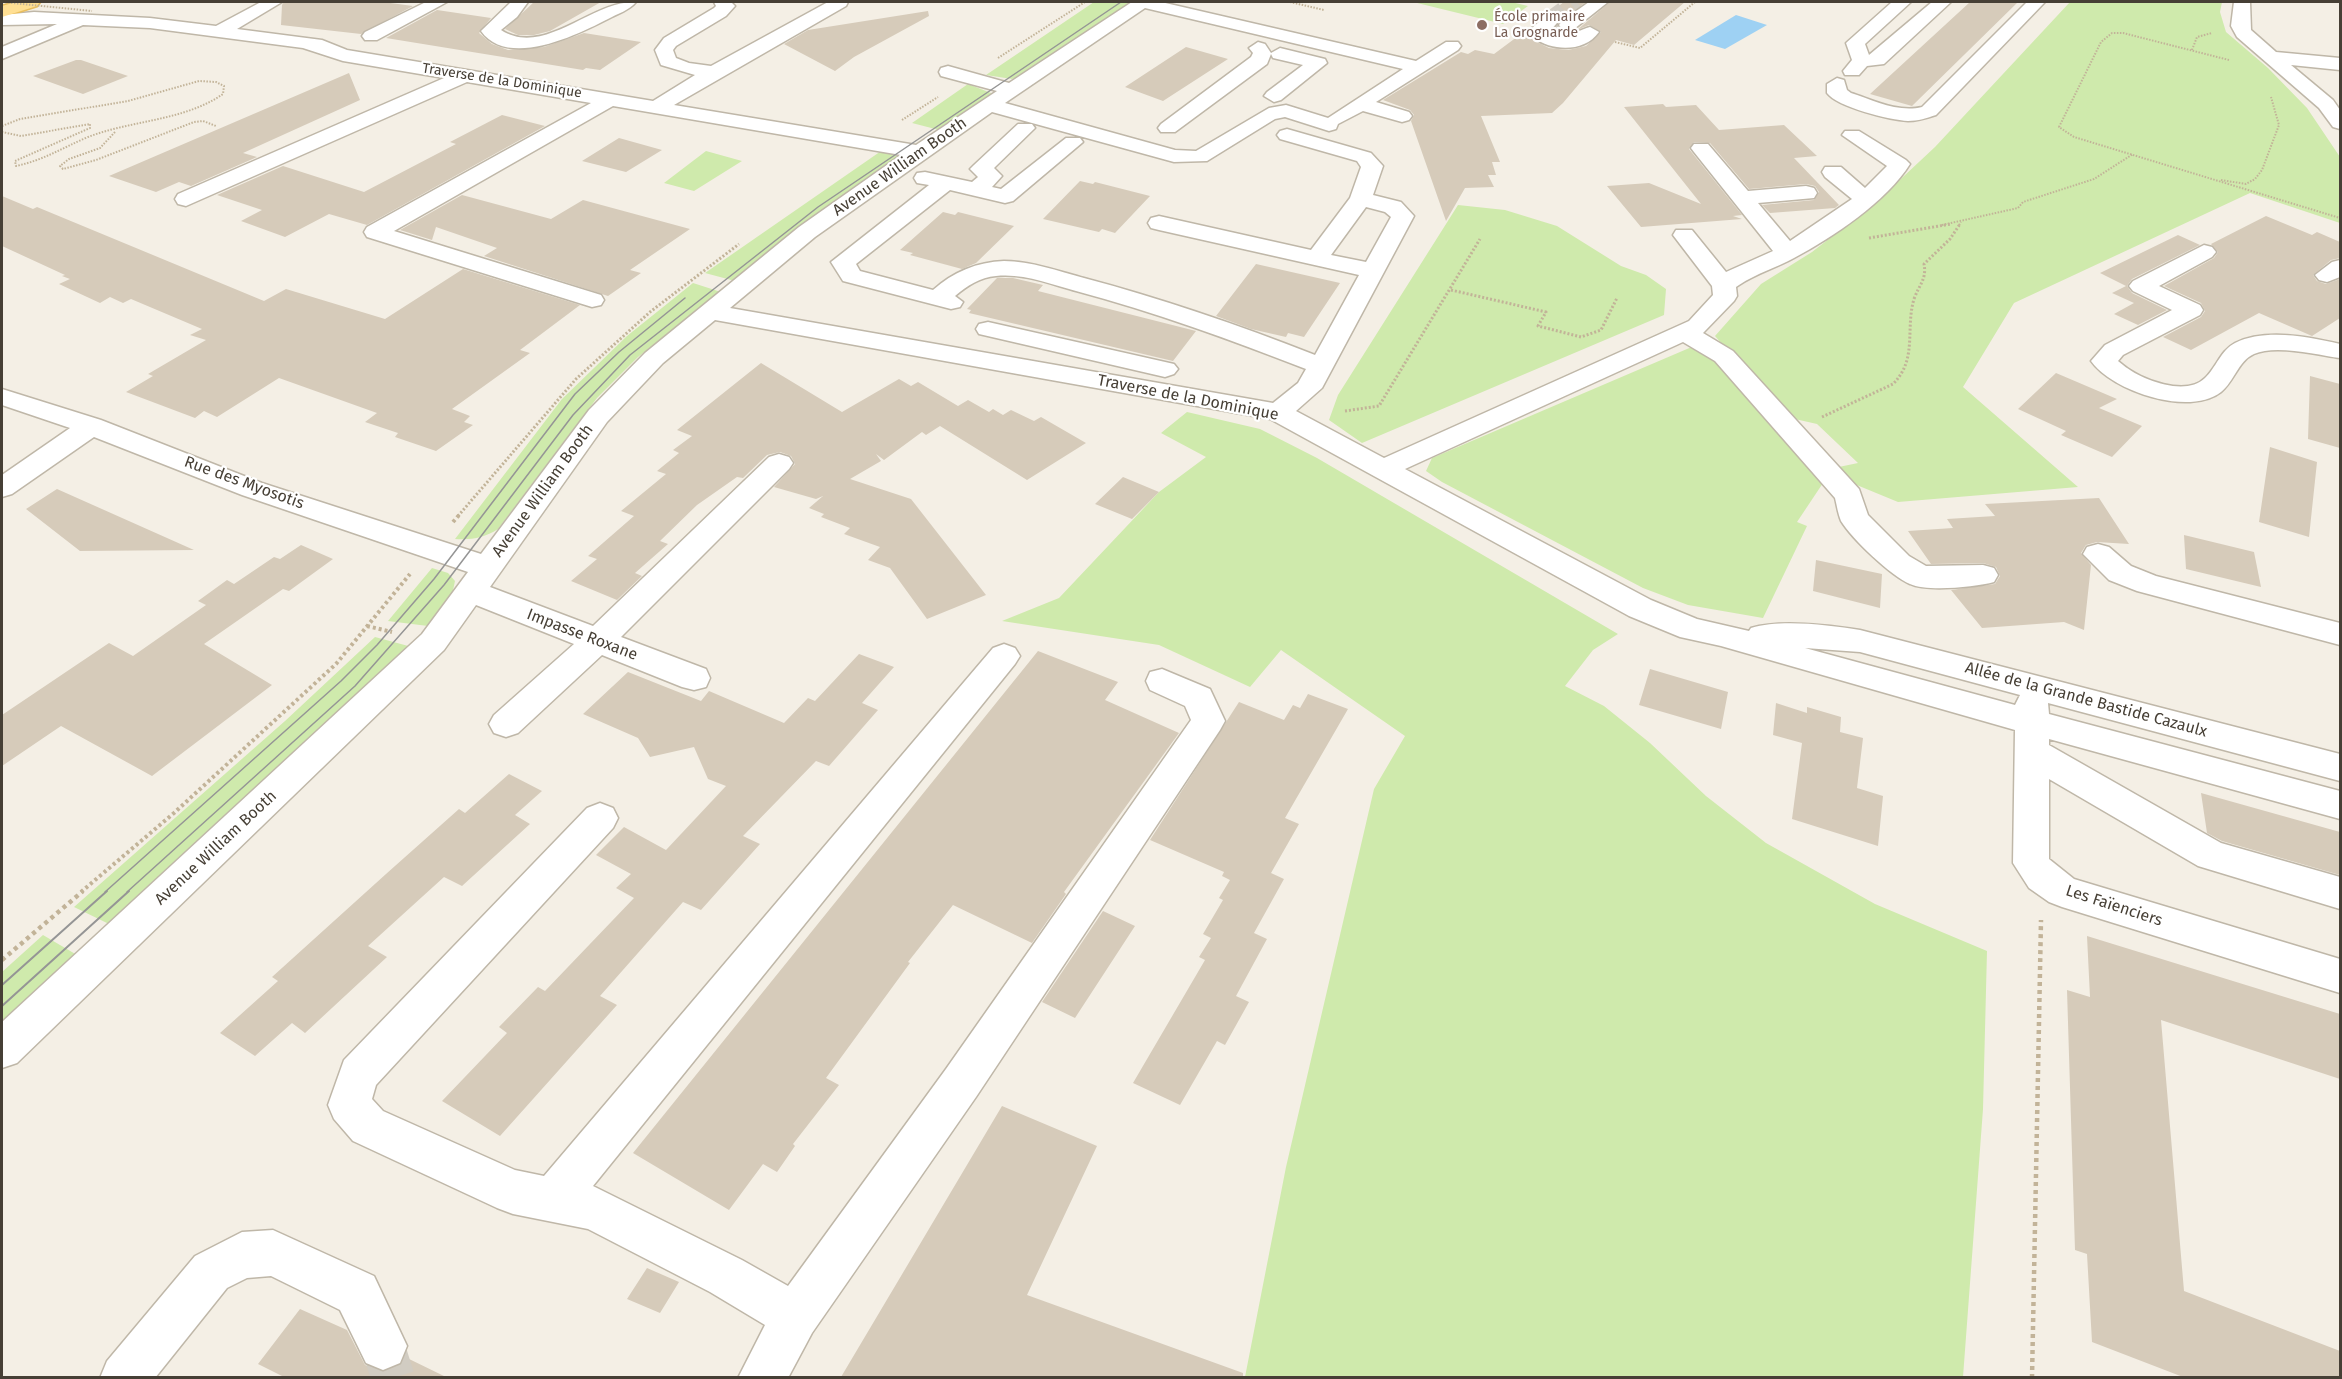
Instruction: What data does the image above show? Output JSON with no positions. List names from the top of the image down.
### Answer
{
  "streets": {
    "street": [
      "Traverse de la Dominique",
      "Avenue William Booth",
      "Rue des Myosotis",
      "Impasse Roxane",
      "Allée de la Grande Bastide Cazaulx",
      "Les Faïenciers"
    ]
  },
  "crossings": [
    ["Traverse de la Dominique", "Avenue William Booth"],
    ["Traverse de la Dominique", "Allée de la Grande Bastide Cazaulx"],
    ["Avenue William Booth", "Rue des Myosotis"],
    ["Avenue William Booth", "Impasse Roxane"],
    ["Rue des Myosotis", "Impasse Roxane"]
  ],
  "places": ["École primaire La Grognarde"]
}
